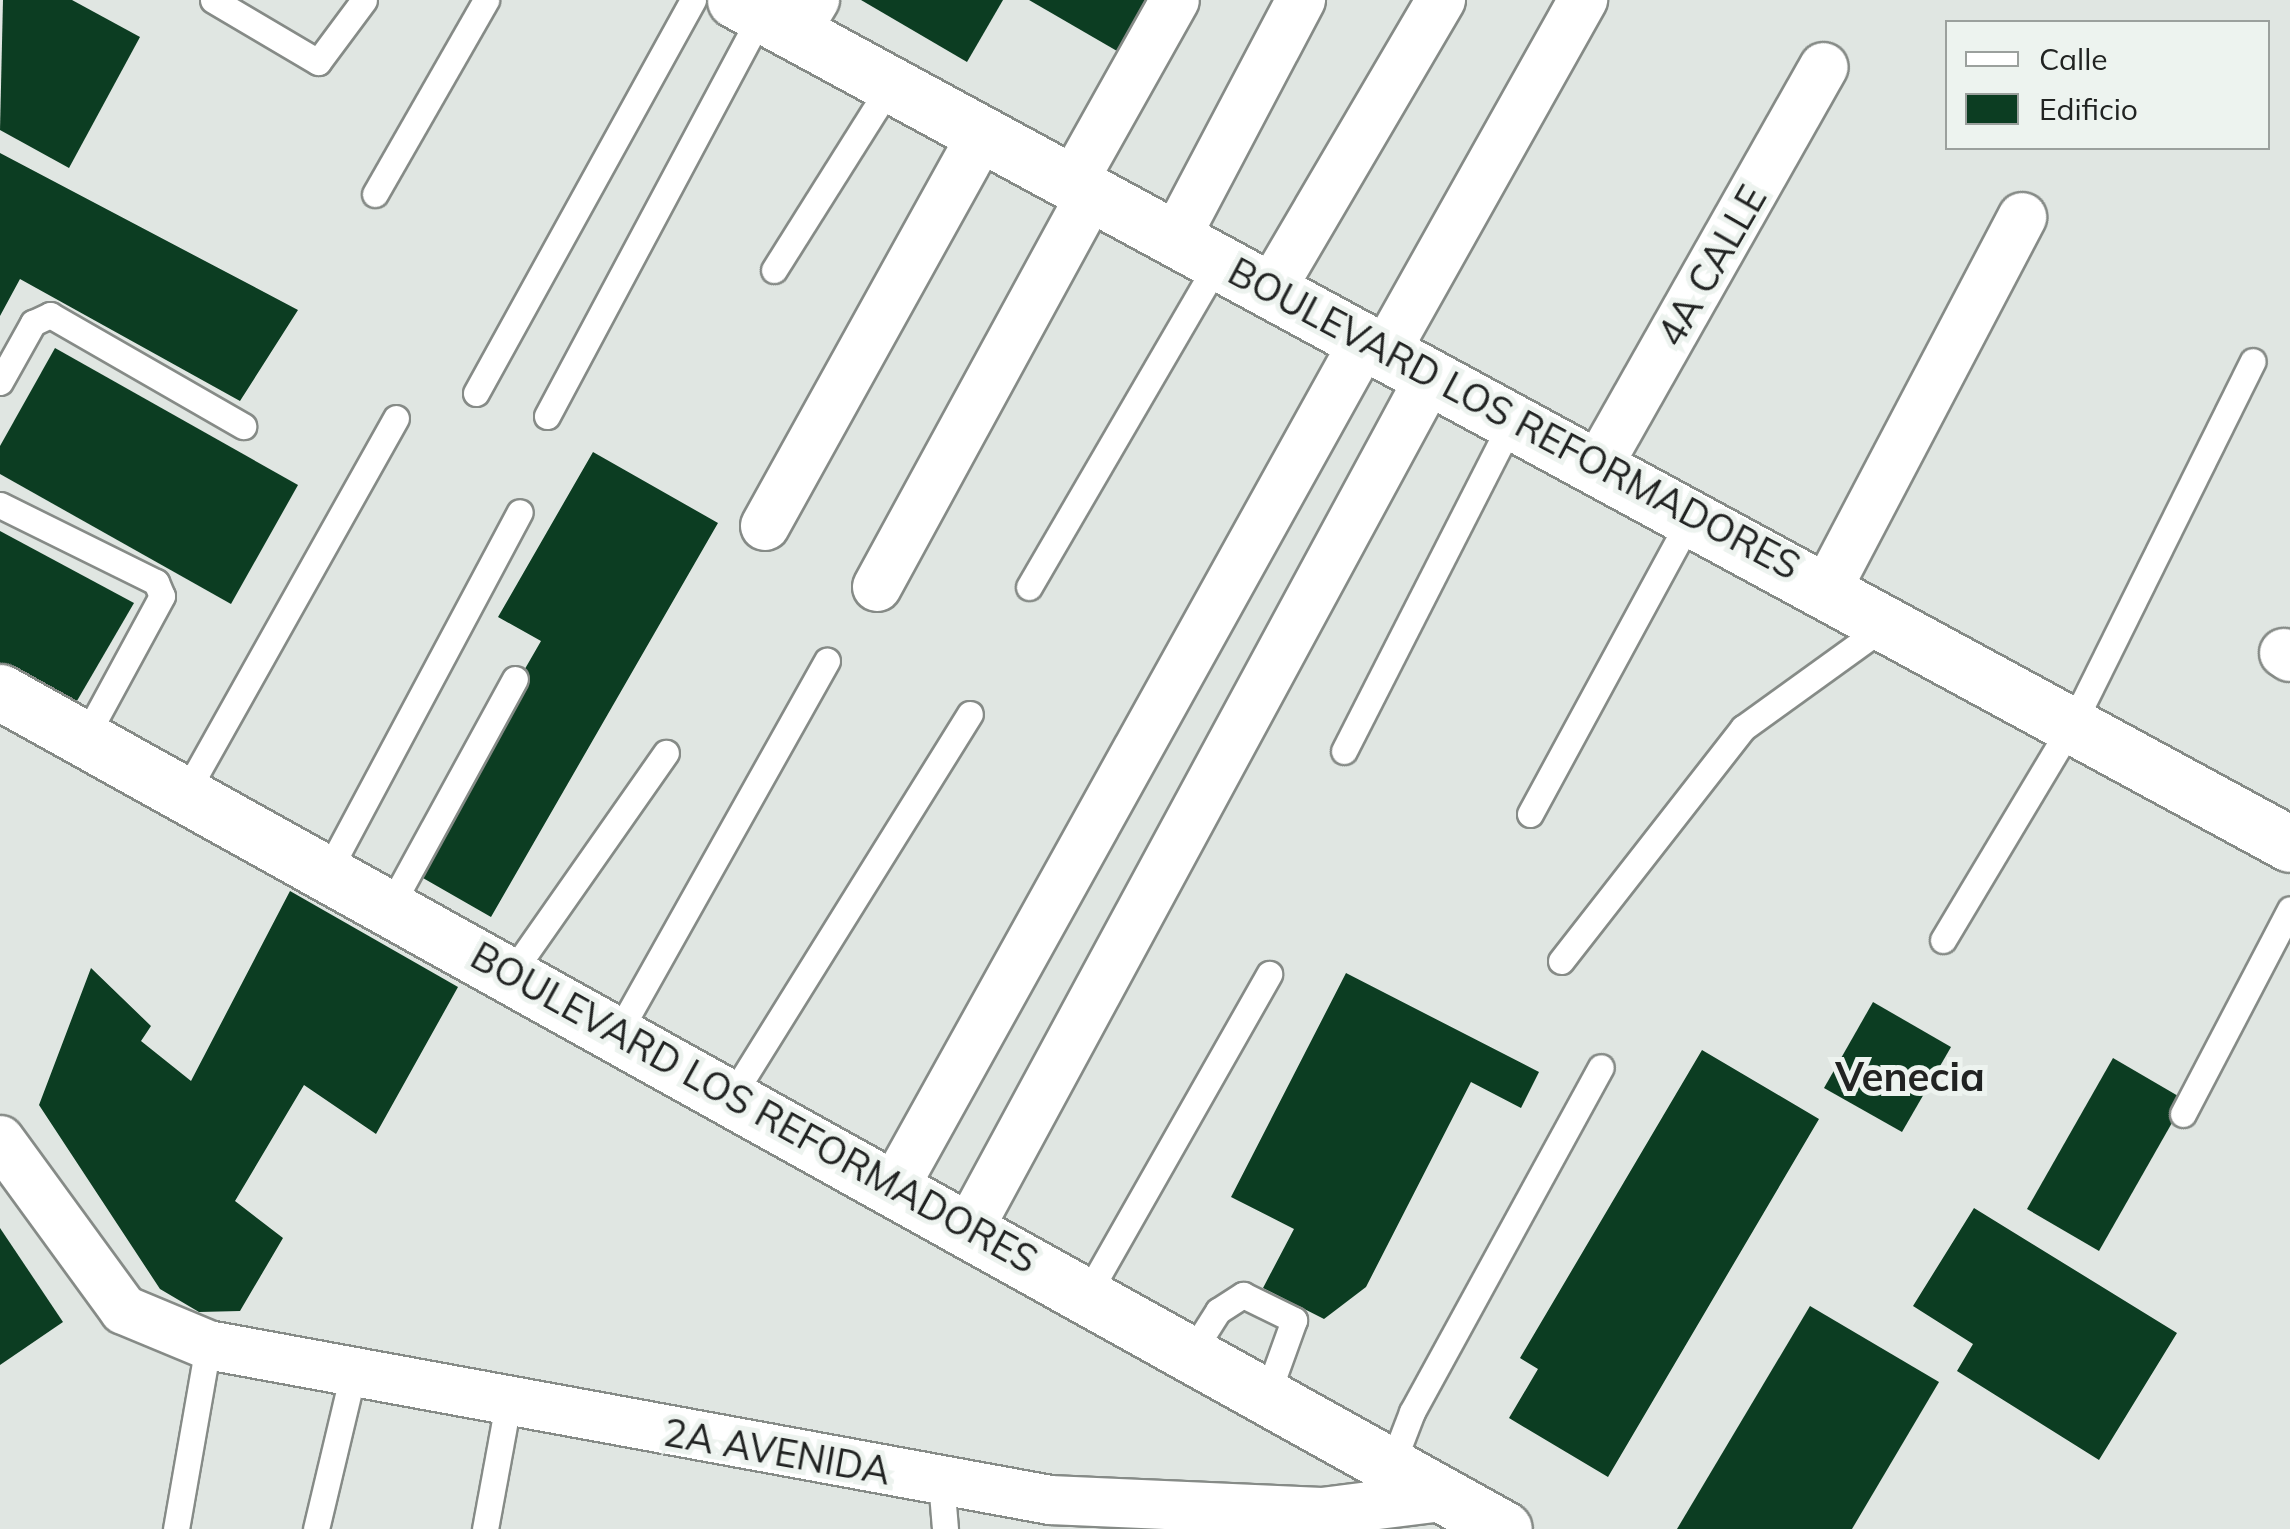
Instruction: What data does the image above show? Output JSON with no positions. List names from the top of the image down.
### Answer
{
  "streets": {
    "main road": ["BOULEVARD LOS REFORMADORES"],
    "street": ["4A CALLE", "2A AVENIDA"]
  },
  "crossings": [
    ["4A CALLE", "BOULEVARD LOS REFORMADORES"],
    ["BOULEVARD LOS REFORMADORES", "2A AVENIDA"]
  ],
  "districts": ["Venecia"],
  "legend": ["Calle", "Edificio"]
}
